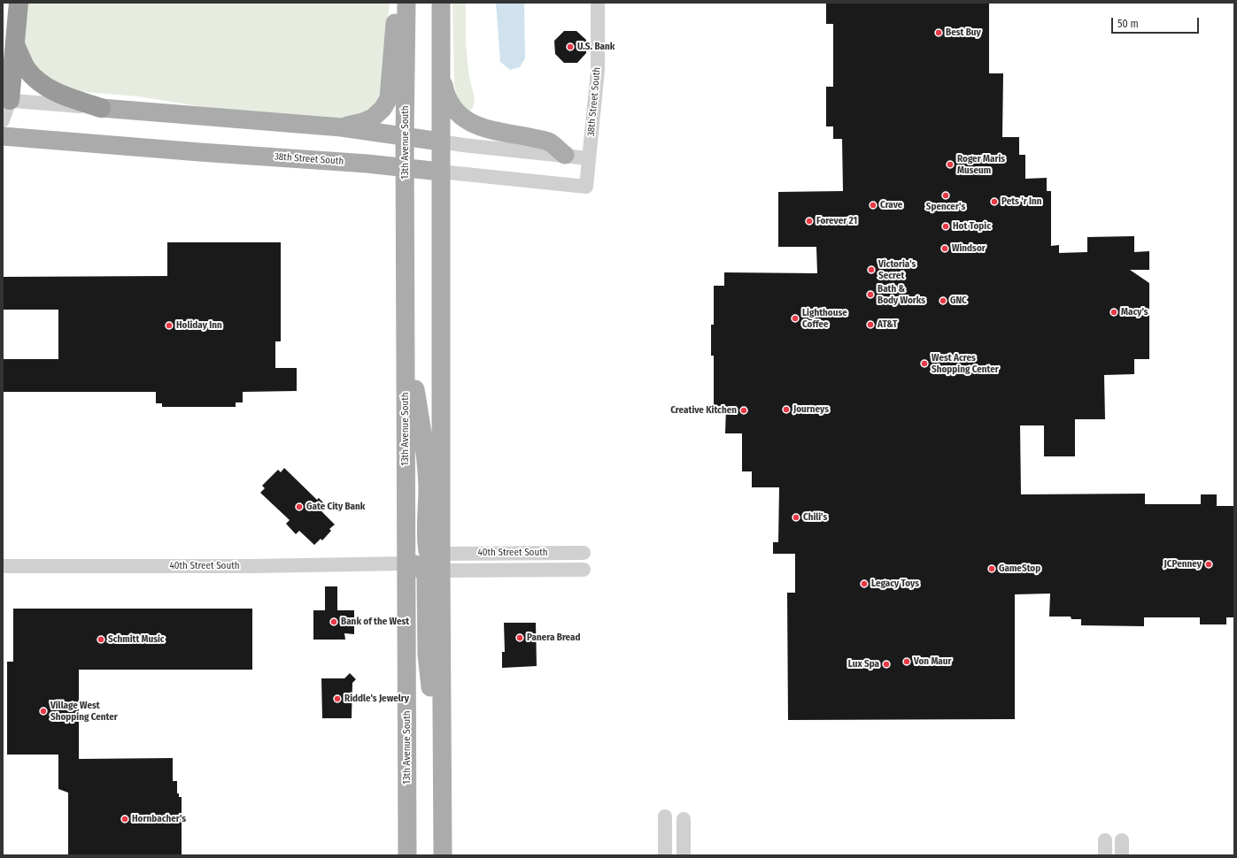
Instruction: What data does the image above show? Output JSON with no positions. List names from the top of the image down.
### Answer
{
  "streets": {
    "main road": ["38th Street South", "13th Avenue South"],
    "street": ["40th Street South"]
  },
  "crossings": [
    ["38th Street South", "13th Avenue South"],
    ["13th Avenue South", "40th Street South"]
  ],
  "places": [
    "Best Buy",
    "U.S. Bank",
    "Roger Maris Museum",
    "Spencer's",
    "Pets 'r Inn",
    "Crave",
    "Forever 21",
    "Hot Topic",
    "Windsor",
    "Victoria's Secret",
    "Bath & Body Works",
    "GNC",
    "Macy's",
    "Lighthouse Coffee",
    "AT&T",
    "Holiday Inn",
    "West Acres Shopping Center",
    "Journeys",
    "Creative Kitchen",
    "Gate City Bank",
    "Chili's",
    "JCPenney",
    "GameStop",
    "Legacy Toys",
    "Bank of the West",
    "Panera Bread",
    "Schmitt Music",
    "Von Maur",
    "Lux Spa",
    "Riddle's Jewelry",
    "Village West Shopping Center",
    "Hornbacher's"
  ],
  "scale_bar": "50 m"
}
